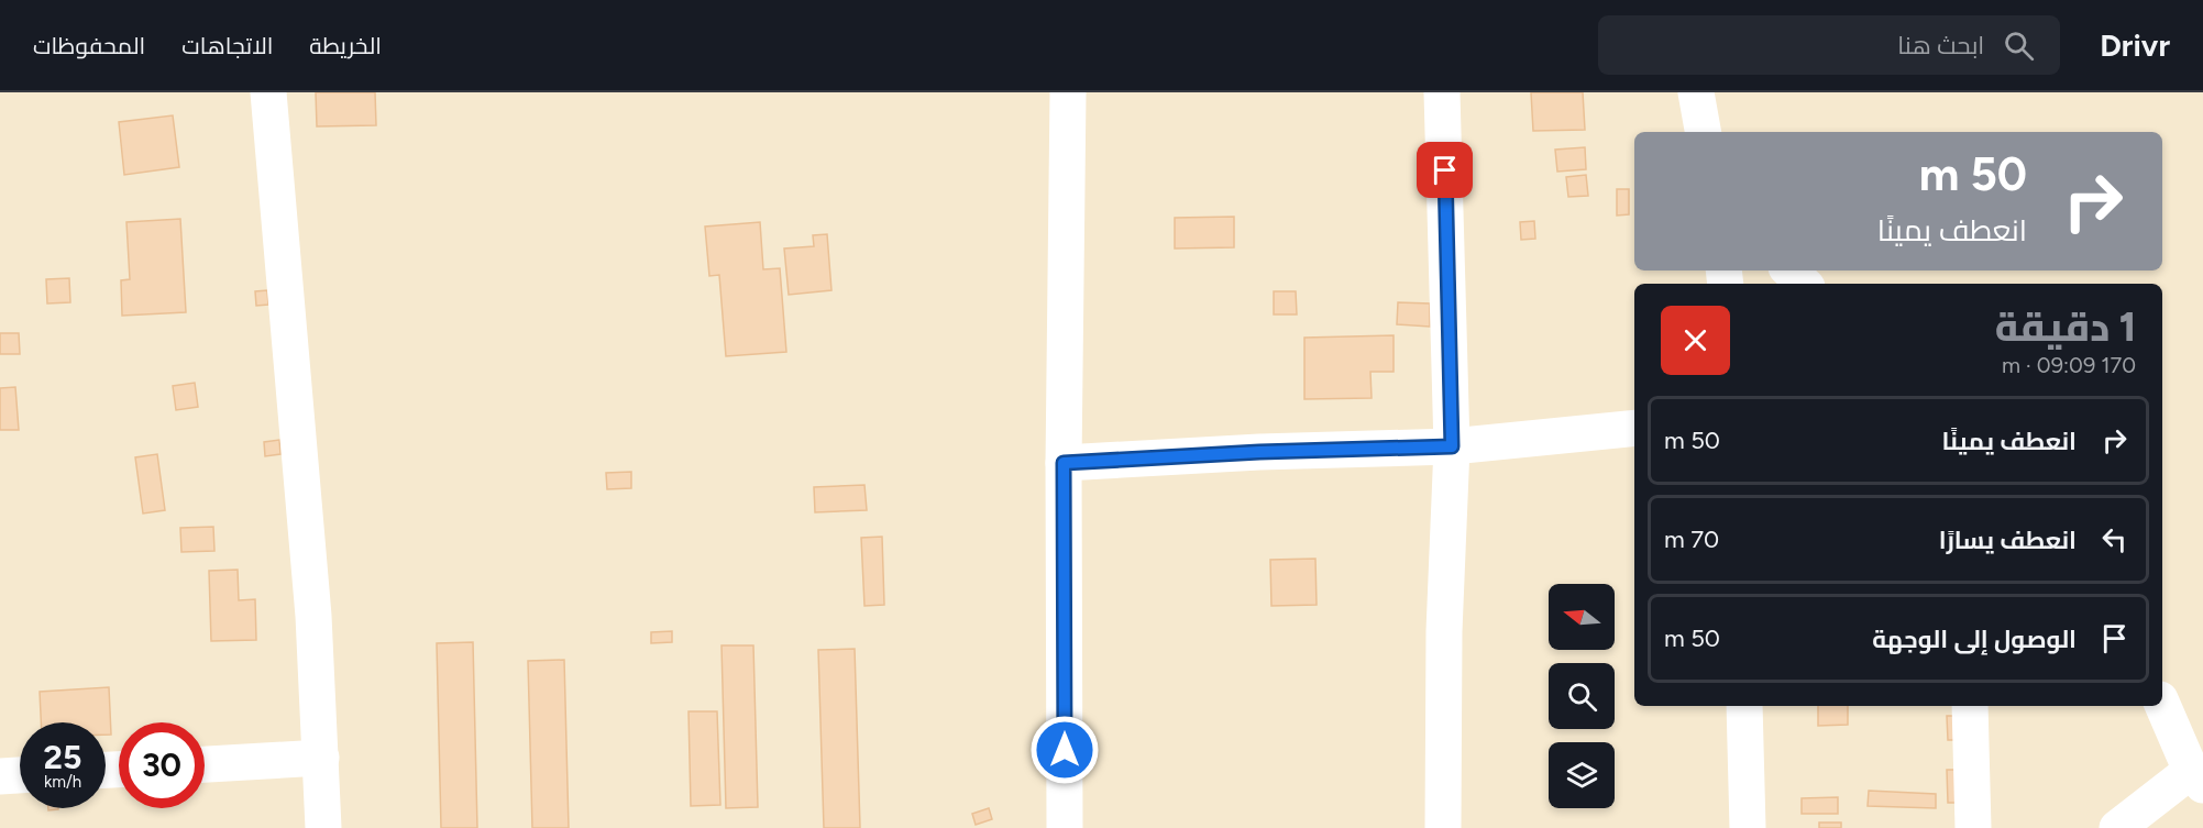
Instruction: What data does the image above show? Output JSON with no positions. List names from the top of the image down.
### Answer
{
  "north": "left",
  "page": {
    "header": "Drivr",
    "search": "ابحث هنا",
    "nav": ["الخريطة", "الاتجاهات", "المحفوظات"],
    "turn": ["50 m", "انعطف يمينًا"],
    "heading": ["1 دقيقة", "170 m · 09:09"],
    "list": [
      {
        "name": "انعطف يمينًا",
        "value": "50 m"
      },
      {
        "name": "انعطف يسارًا",
        "value": "70 m"
      },
      {
        "name": "الوصول إلى الوجهة",
        "value": "50 m"
      }
    ],
    "speed": "25 km/h",
    "limit": "30"
  }
}
